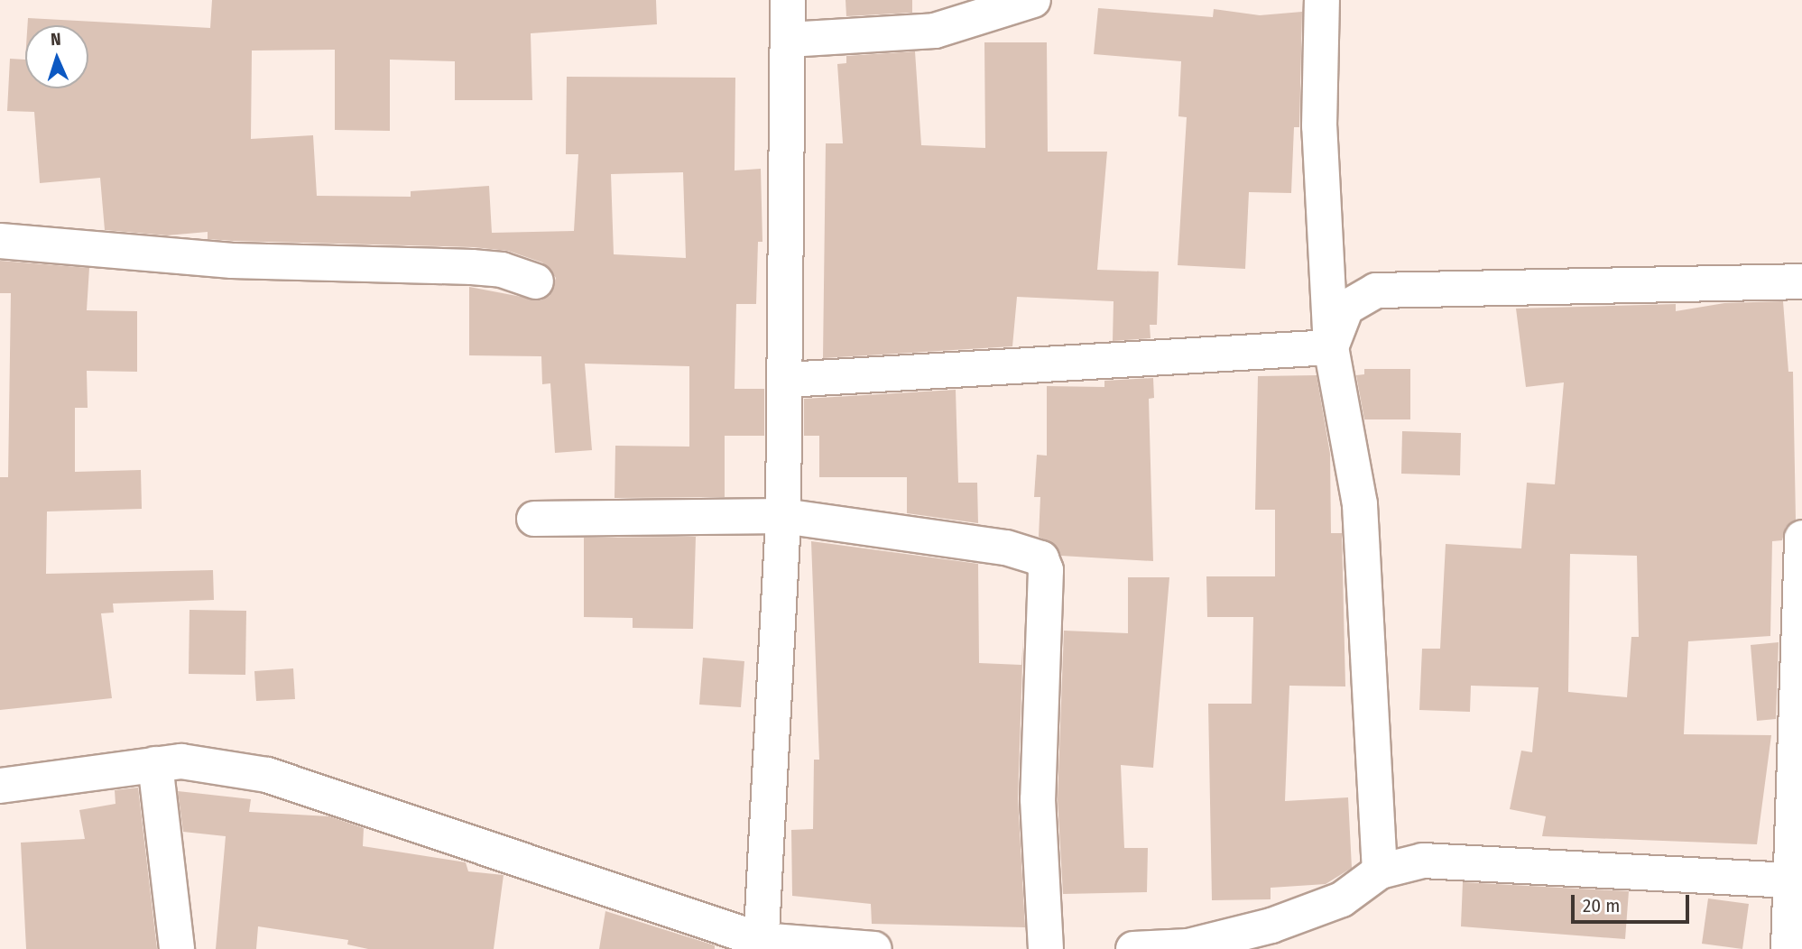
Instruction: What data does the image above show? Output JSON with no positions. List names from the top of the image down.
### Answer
{
  "scale_bar": "20 m",
  "north": "top"
}
